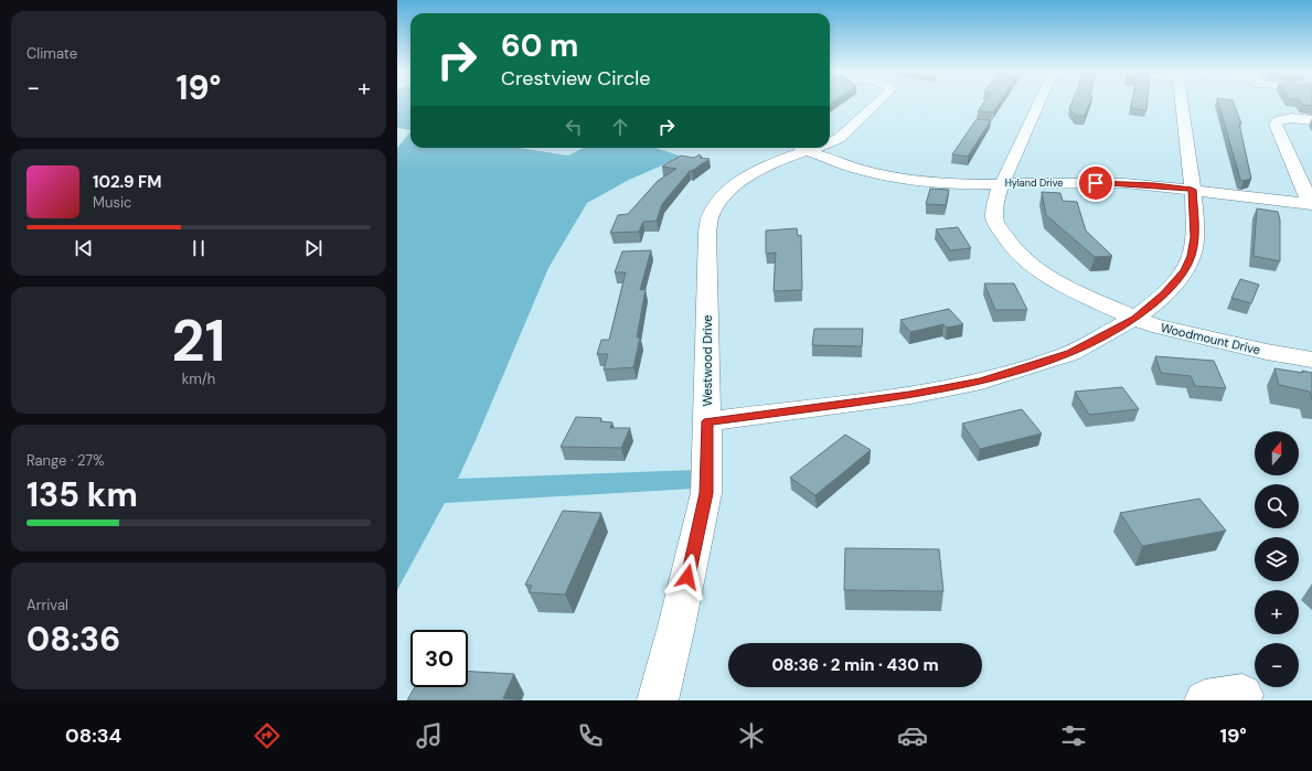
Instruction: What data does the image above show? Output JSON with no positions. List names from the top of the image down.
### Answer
{
  "streets": {
    "street": ["Hyland Drive", "Woodmount Drive", "Westwood Drive"]
  },
  "crossings": [
    ["Hyland Drive", "Woodmount Drive"]
  ],
  "north": "top",
  "page": {
    "tile": [
      "Climate",
      ["21", "km/h"],
      ["Range · 27%", "135 km"],
      ["Arrival", "08:36"]
    ],
    "turn": ["60 m", "Crestview Circle"],
    "heat": ["−", "19°", "+"],
    "song": ["102.9 FM", "Music"],
    "map_buttons": ["+", "−"],
    "limit": "30",
    "trip": "08:36 · 2 min · 430 m",
    "tabs": ["08:34", "19°"]
  }
}
